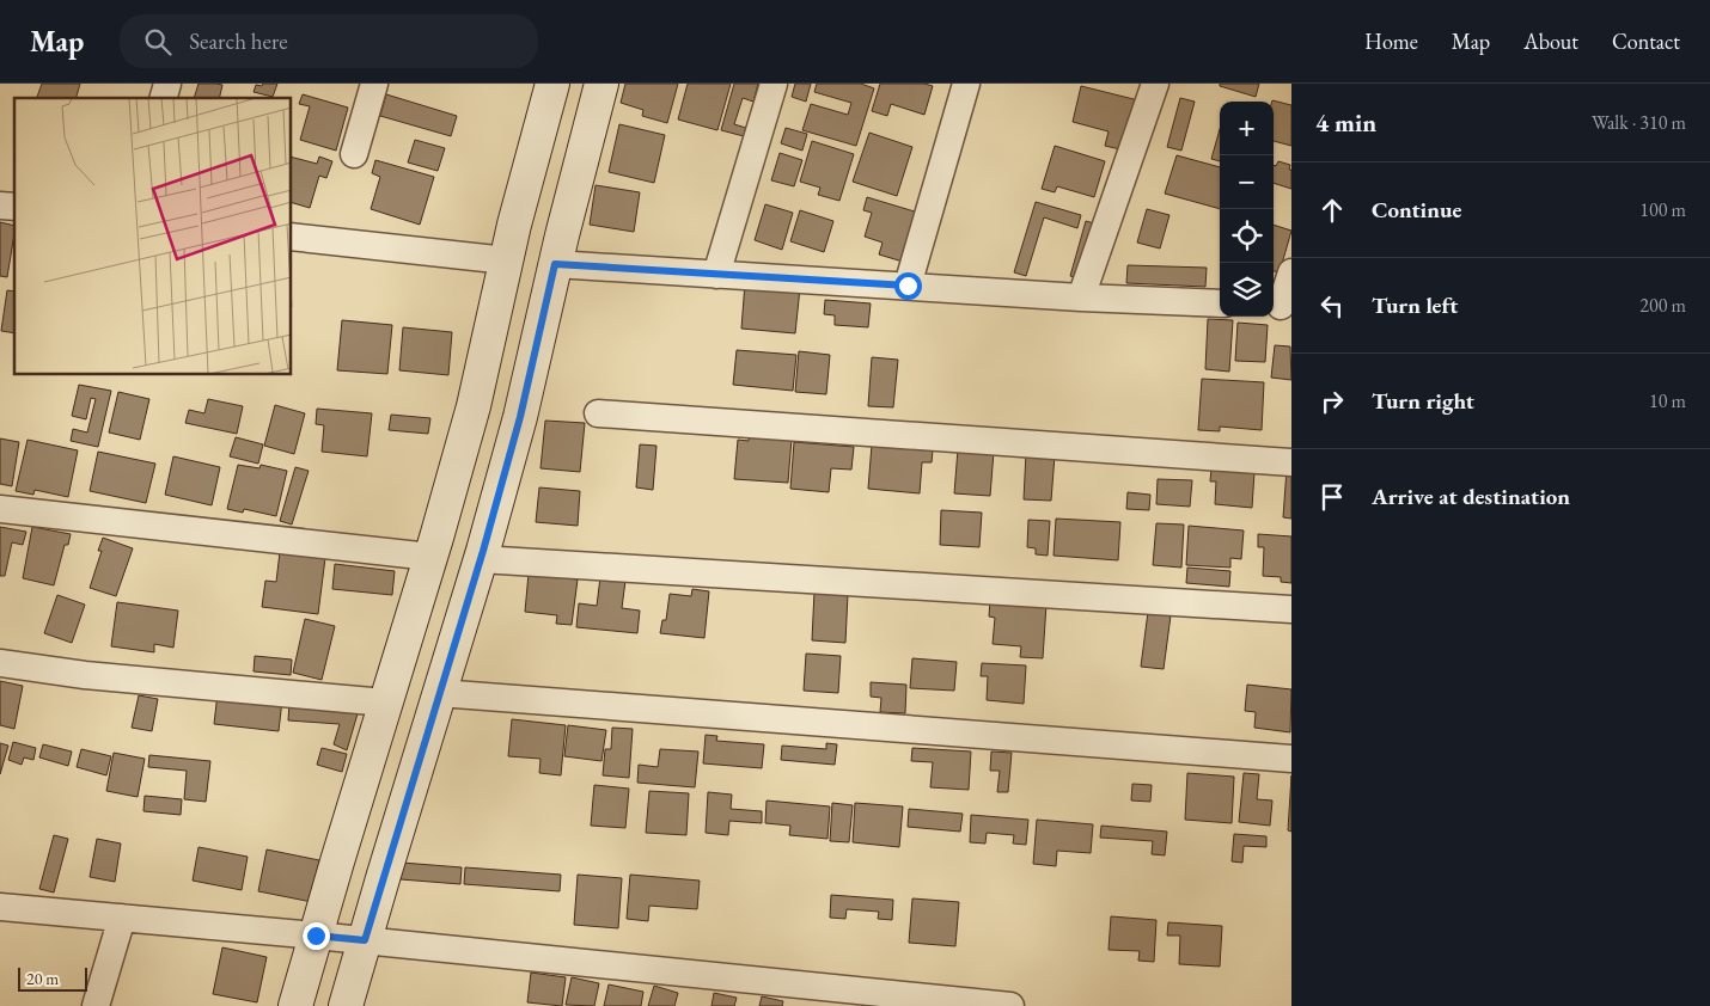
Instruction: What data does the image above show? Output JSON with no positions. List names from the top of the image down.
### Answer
{
  "scale_bar": "20 m",
  "page": {
    "header": "Map",
    "search": "Search here",
    "nav": [
      "Home",
      "Map",
      "About",
      "Contact"
    ],
    "heading": ["4 min", "Walk · 310 m"],
    "map_buttons": ["+", "−"],
    "list": [
      ["Continue", "100 m"],
      ["Turn left", "200 m"],
      ["Turn right", "10 m"],
      "Arrive at destination"
    ],
    "scale": "20 m"
  }
}
